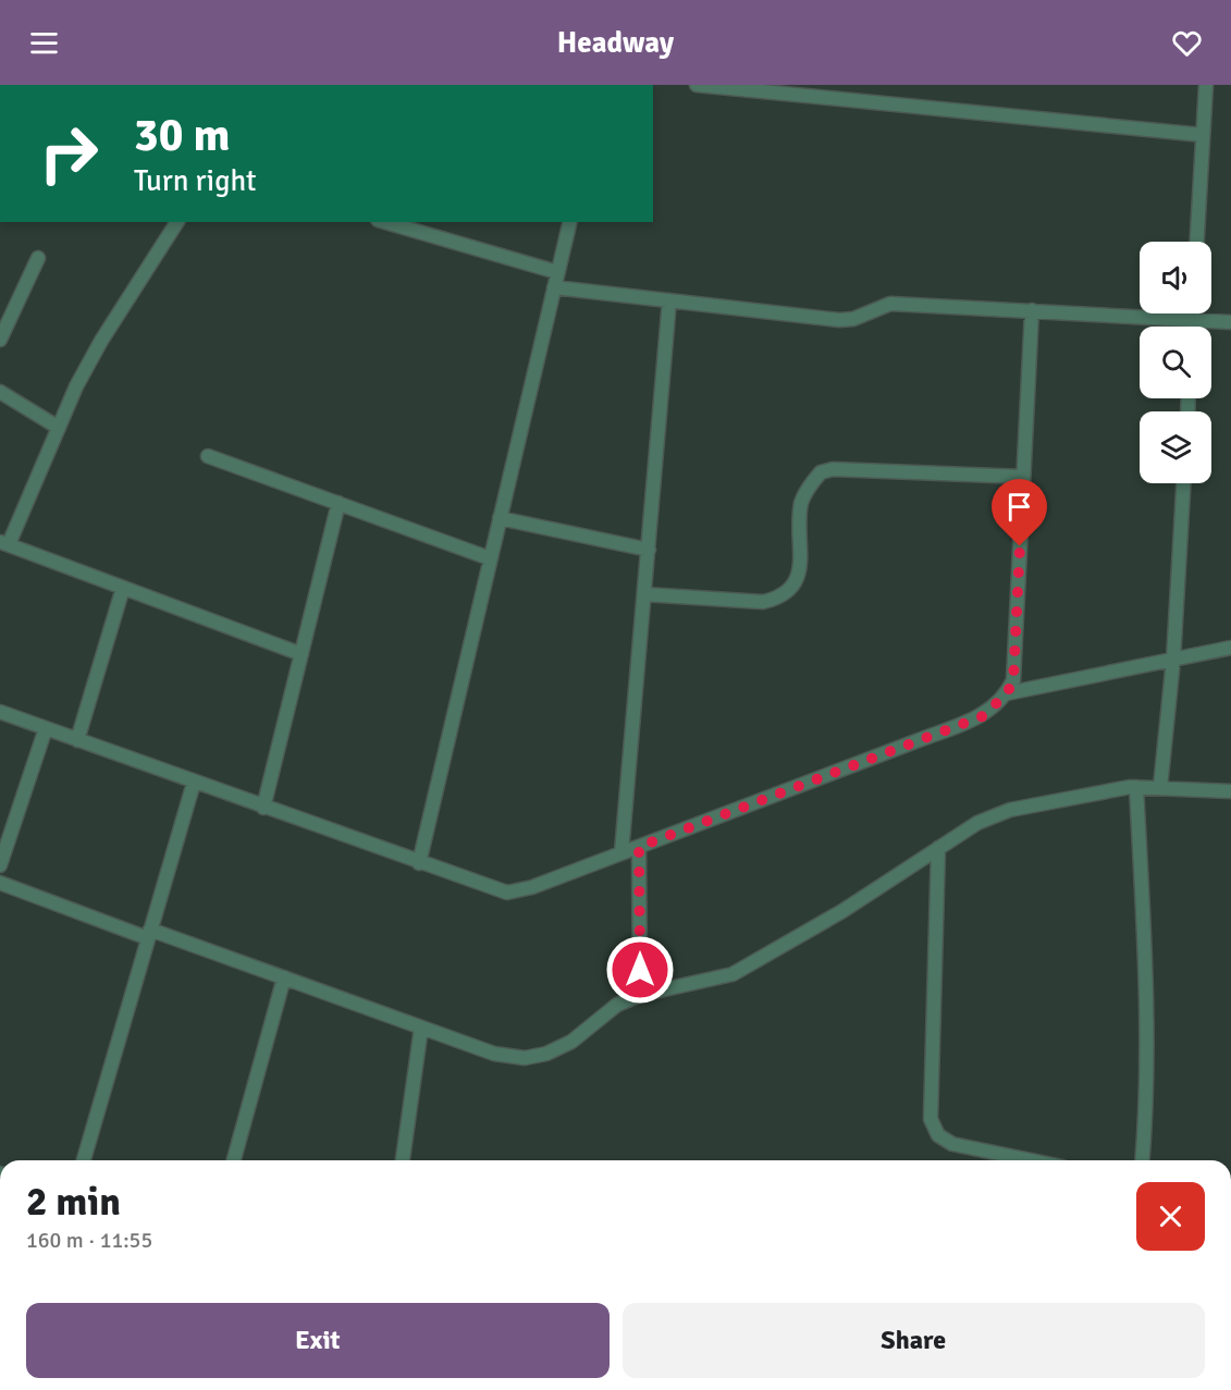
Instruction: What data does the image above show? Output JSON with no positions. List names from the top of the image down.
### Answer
{
  "page": {
    "header": "Headway",
    "turn": ["30 m", "Turn right"],
    "heading": ["2 min", "160 m · 11:55"],
    "buttons": ["Exit", "Share"]
  }
}
